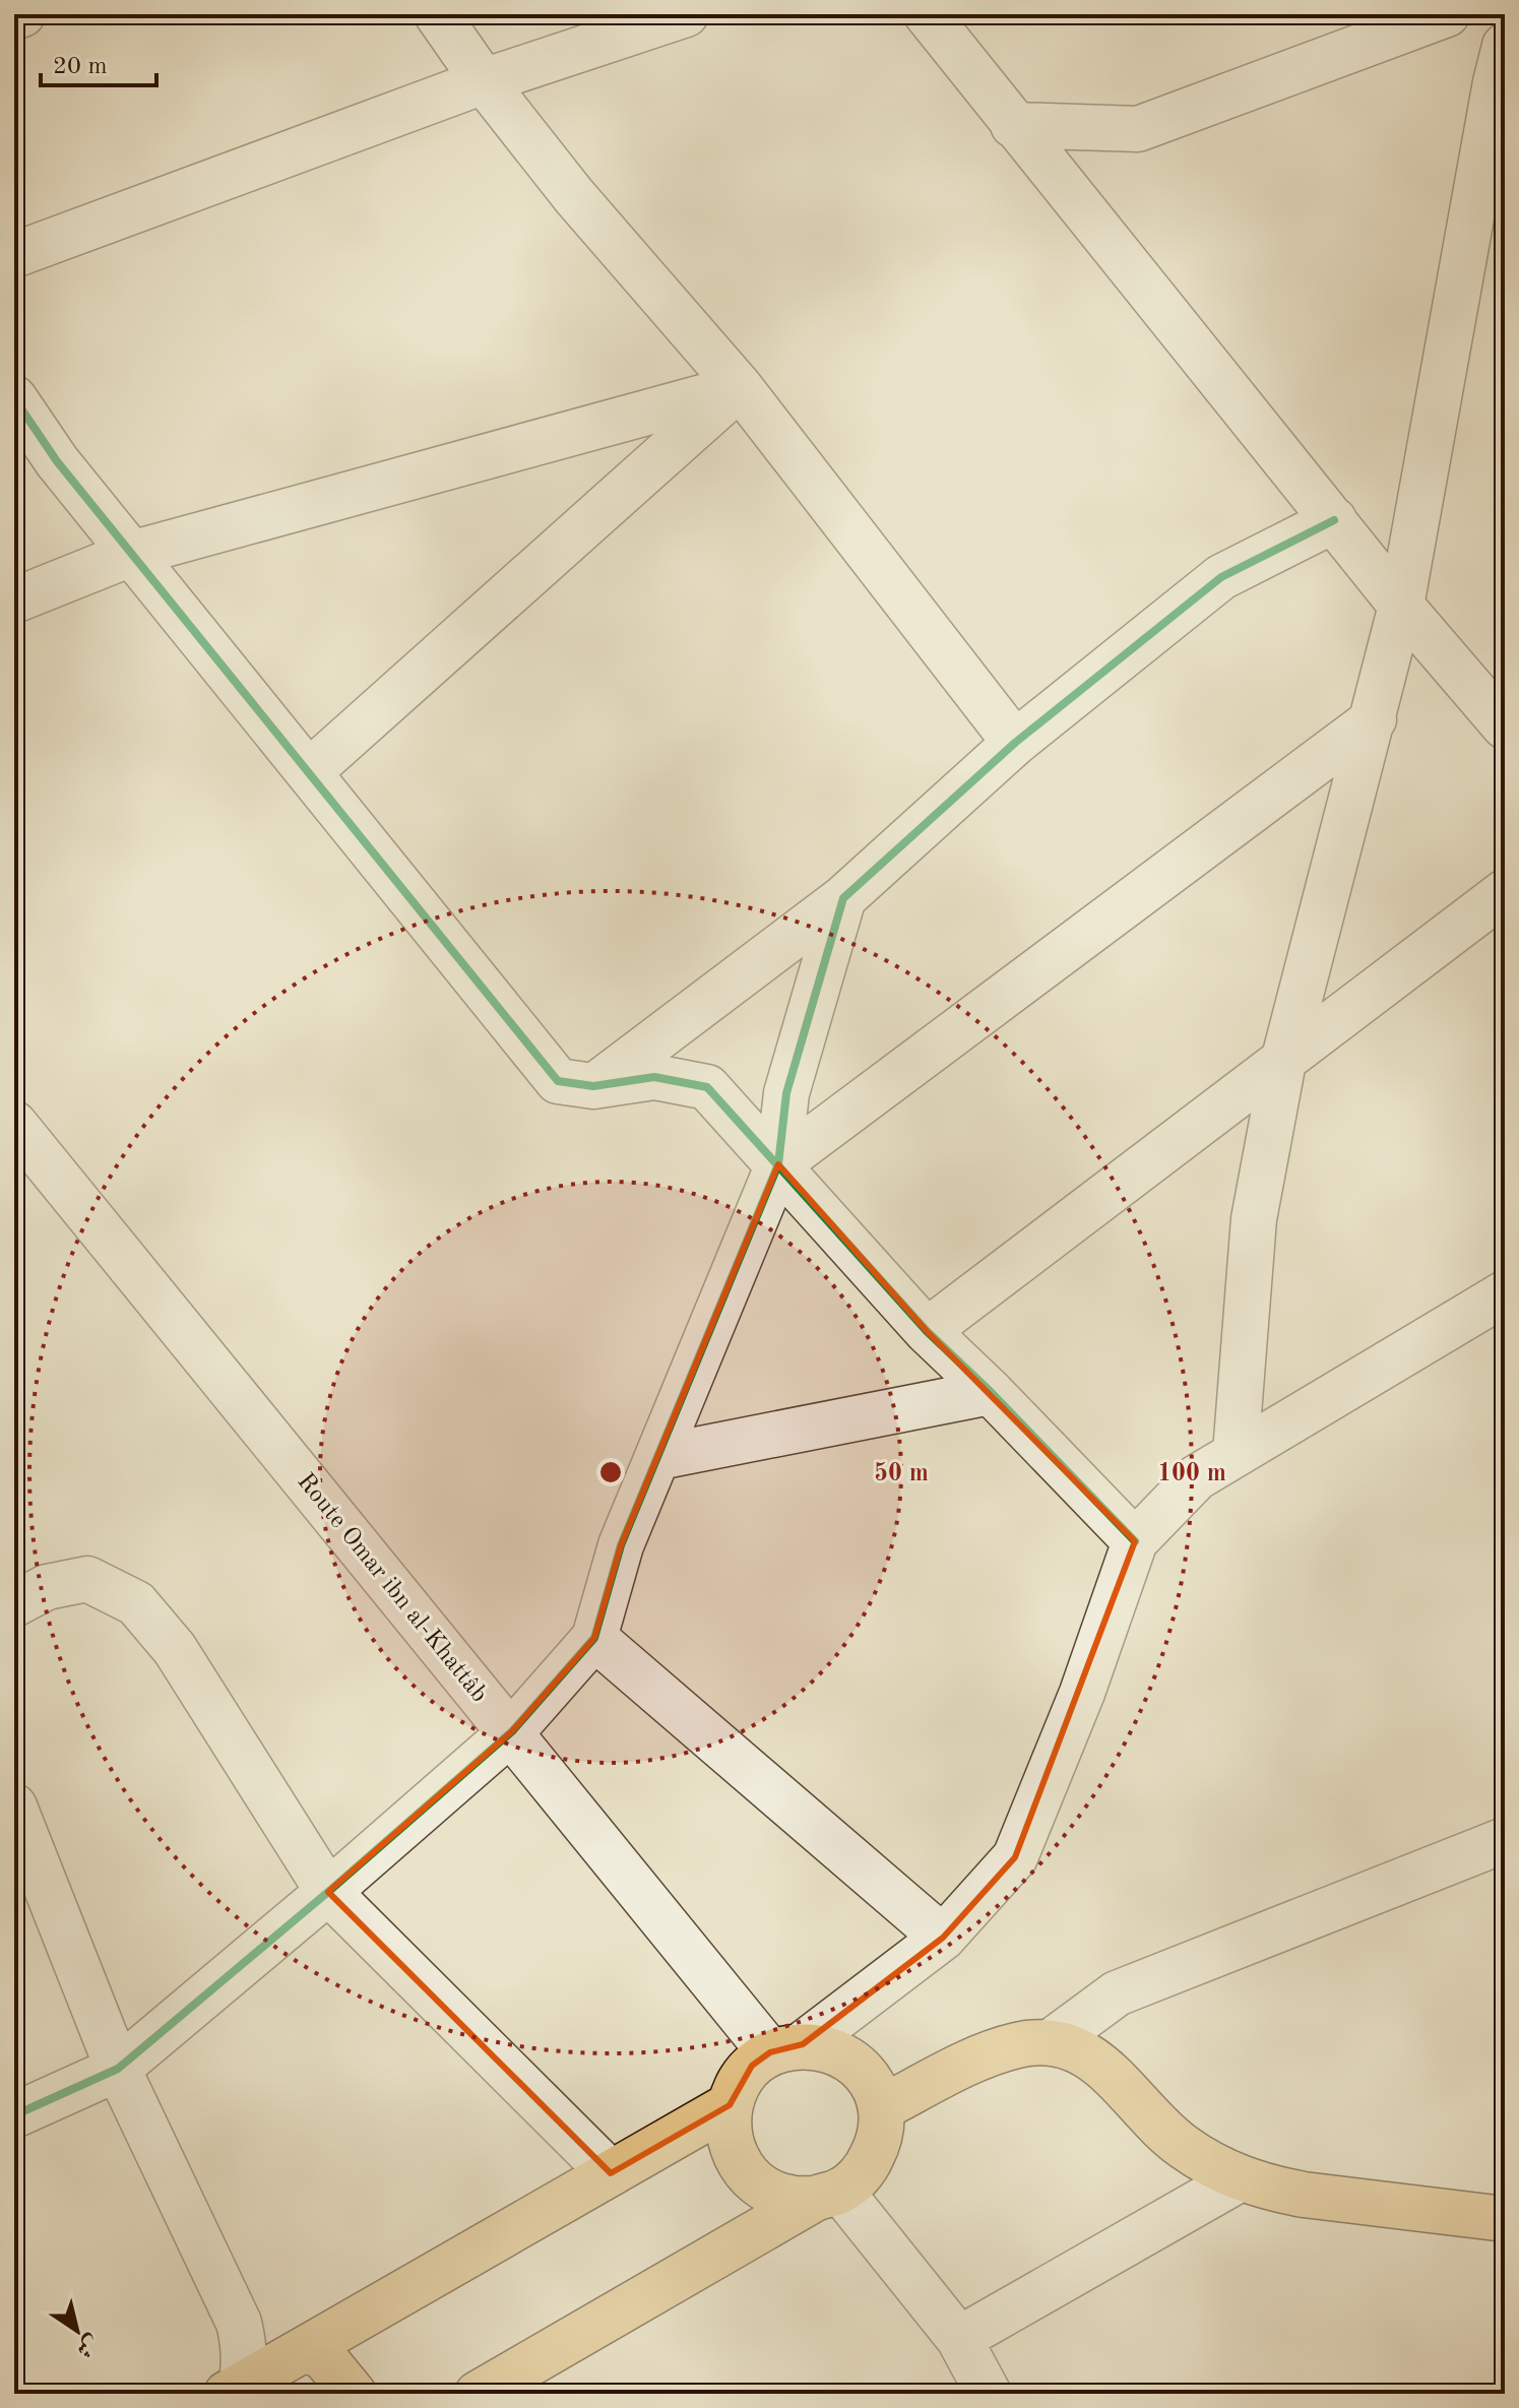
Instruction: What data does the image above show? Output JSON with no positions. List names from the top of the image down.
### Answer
{
  "streets": {
    "street": ["Route Omar ibn al-Khattâb"]
  },
  "scale_bar": "20 m",
  "north": "bottom right",
  "rings": ["50 m", "100 m"]
}
